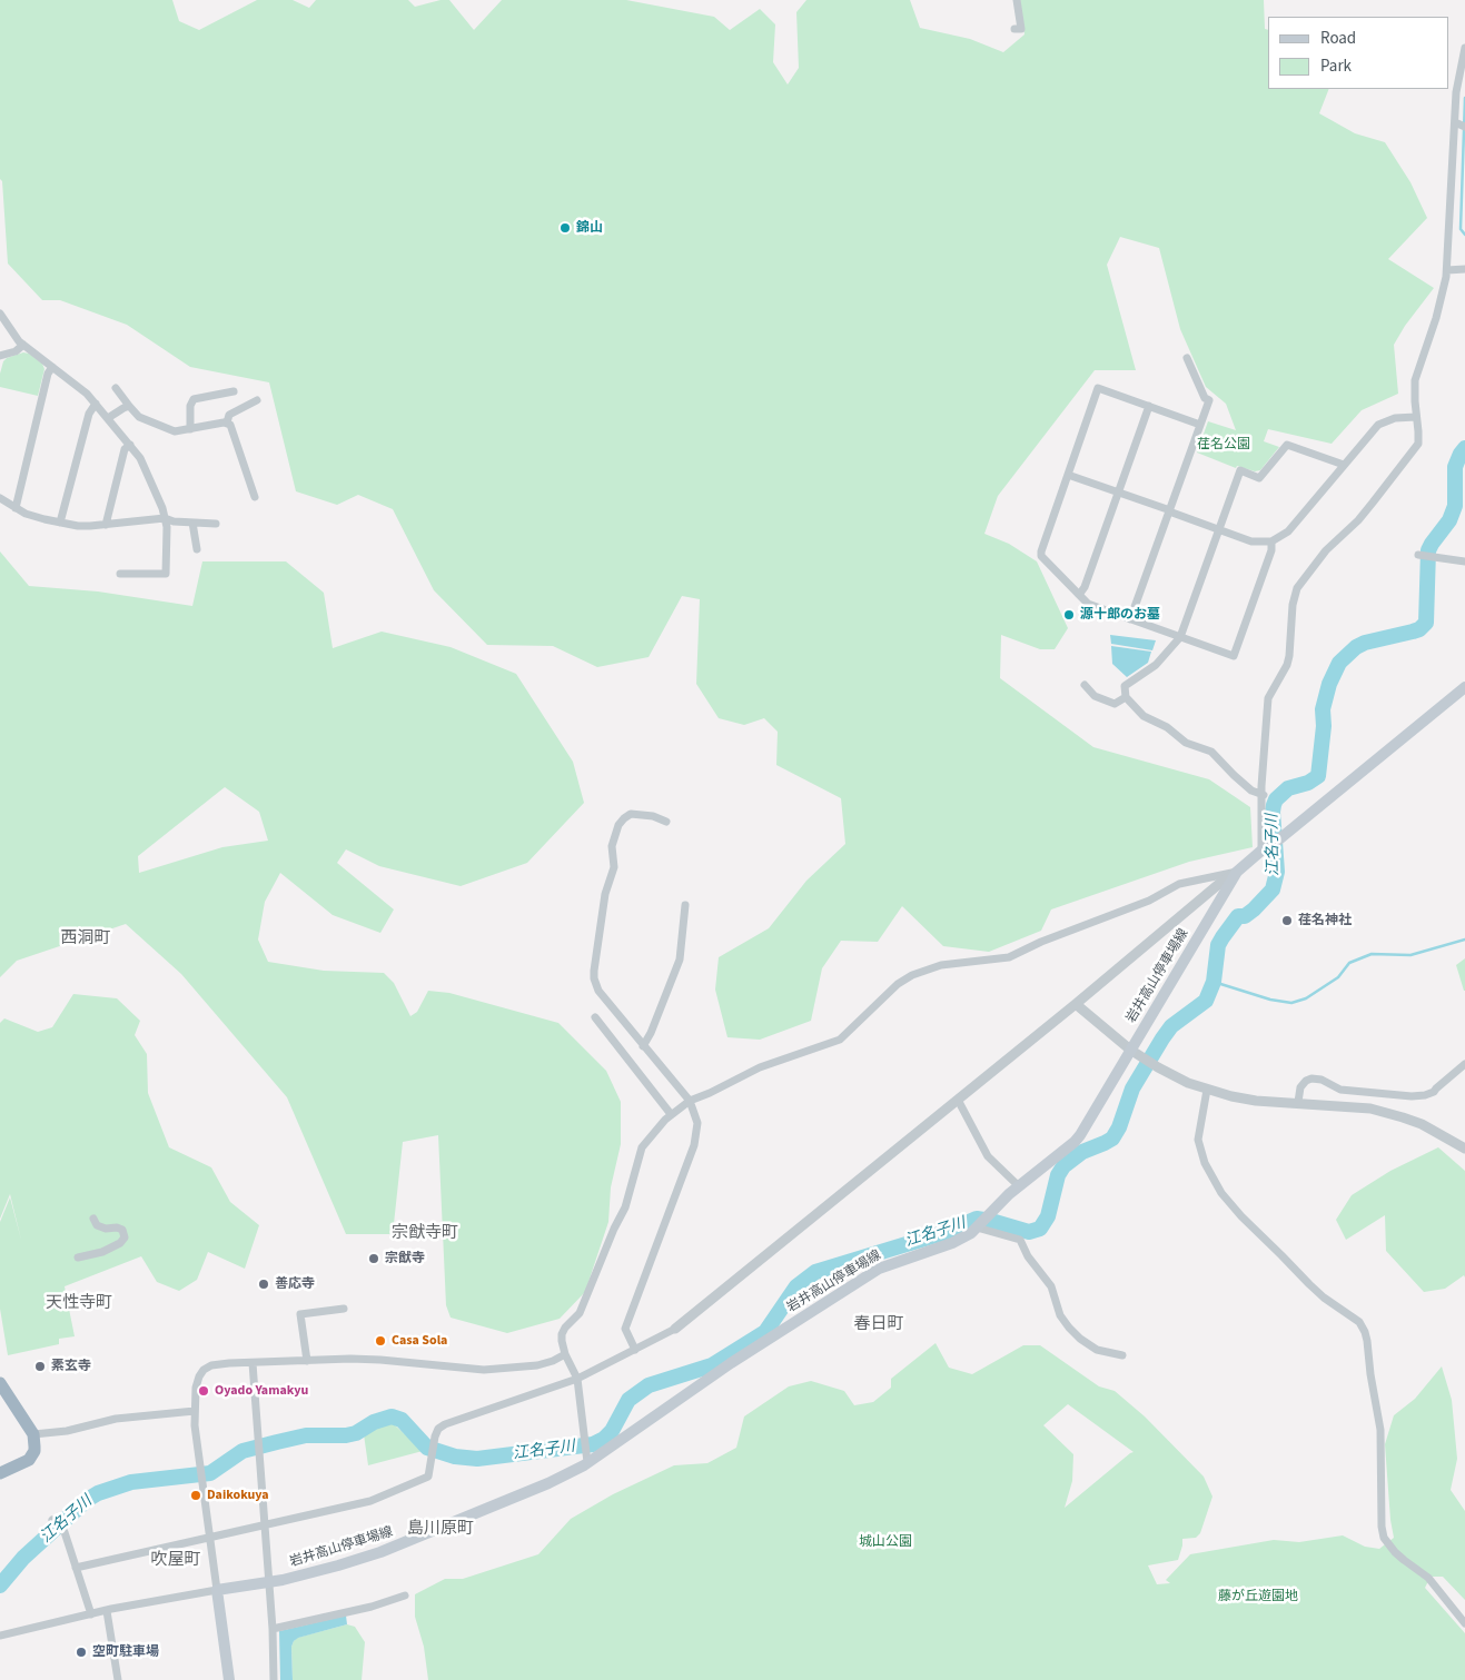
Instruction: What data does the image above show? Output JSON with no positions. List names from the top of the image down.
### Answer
{
  "streets": {
    "main road": ["岩井高山停車場線"]
  },
  "districts": [
    "西洞町",
    "宗猷寺町",
    "天性寺町",
    "春日町",
    "島川原町",
    "吹屋町"
  ],
  "water": ["江名子川"],
  "parks": ["荏名公園", "城山公園", "藤が丘遊園地"],
  "places": [
    "錦山",
    "源十郎のお墓",
    "荏名神社",
    "宗猷寺",
    "善応寺",
    "Casa Sola",
    "素玄寺",
    "Oyado Yamakyu",
    "Daikokuya",
    "空町駐車場"
  ],
  "legend": ["Road", "Park"]
}
